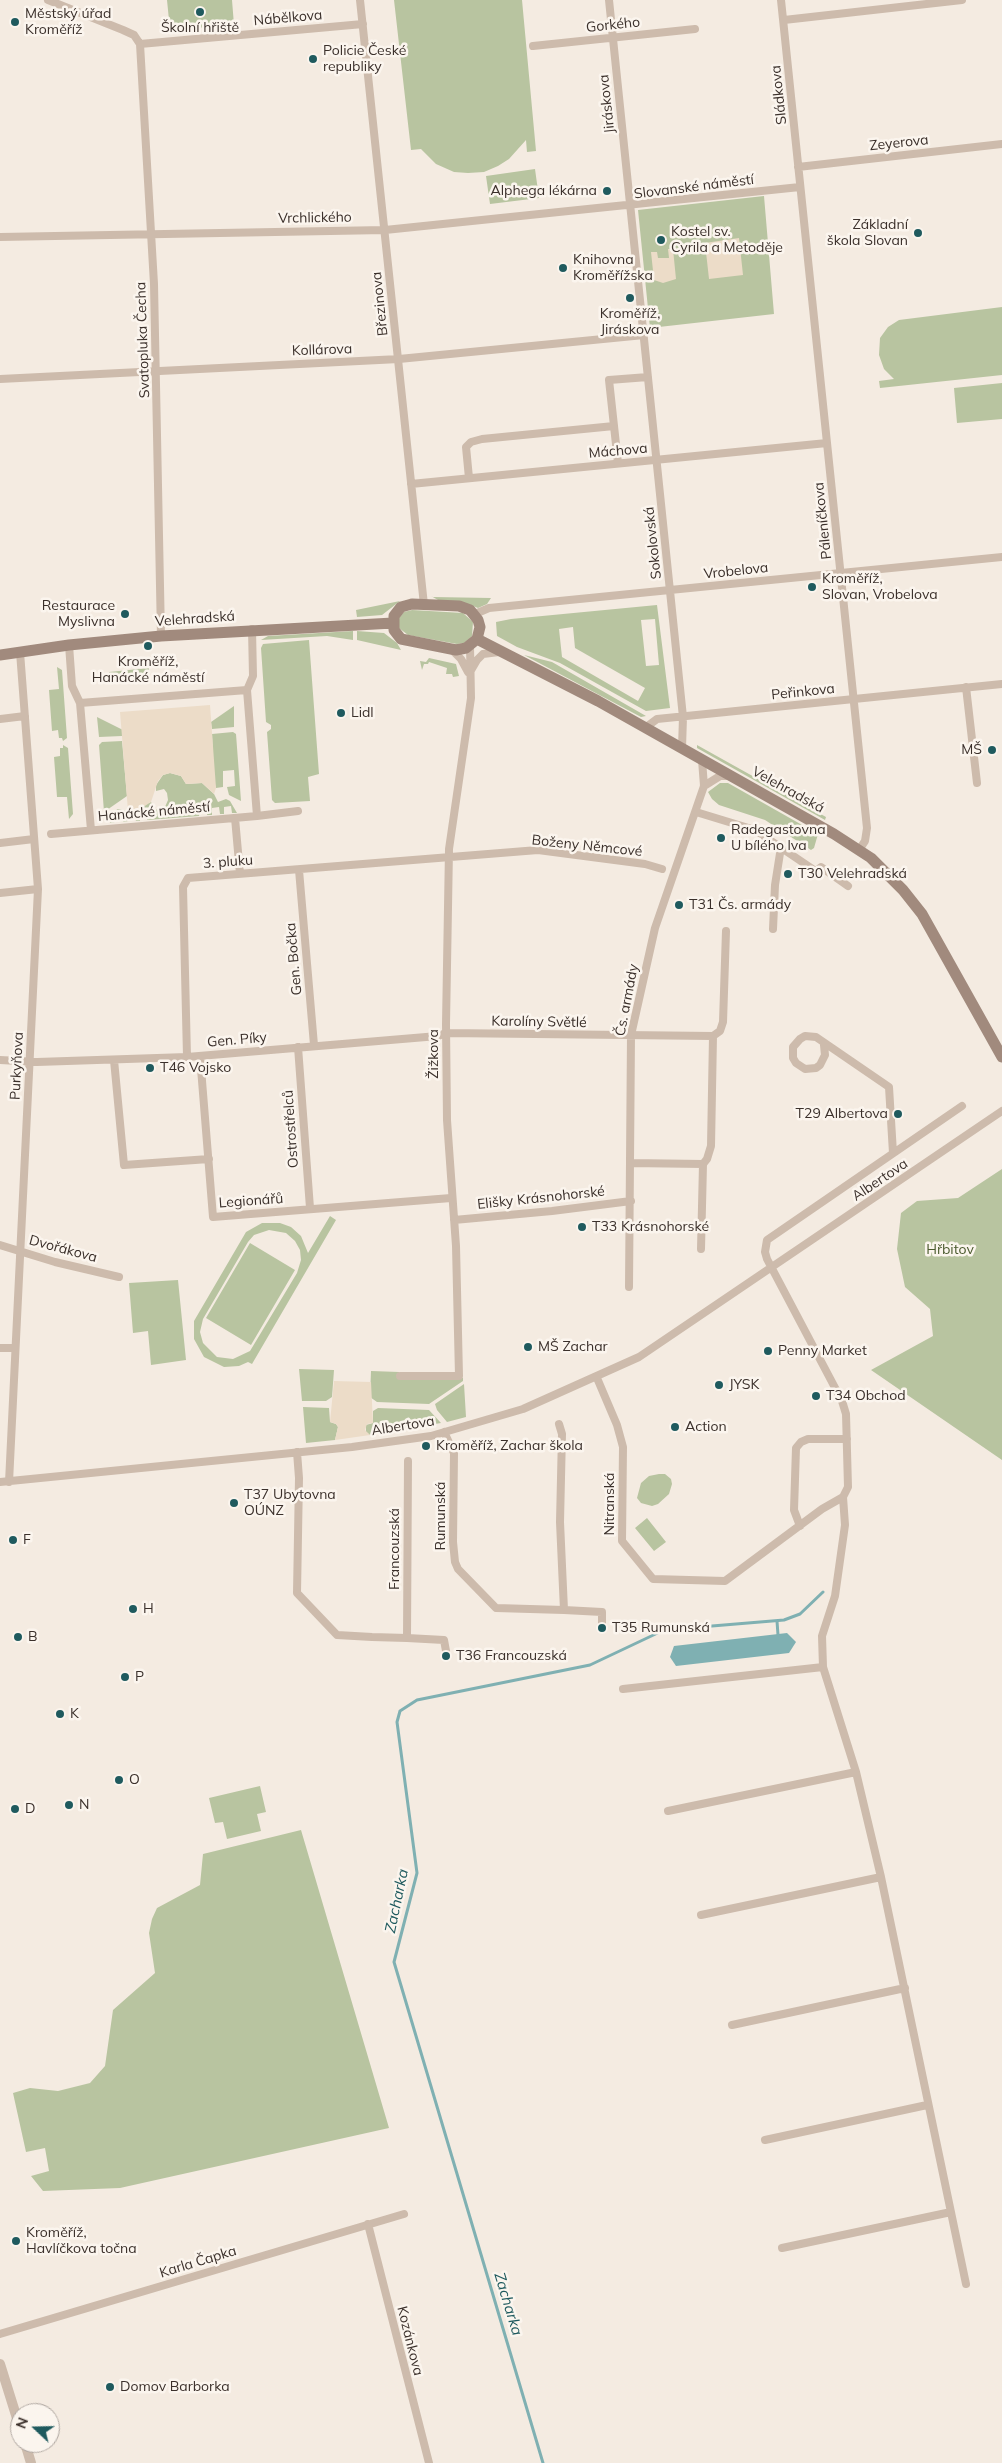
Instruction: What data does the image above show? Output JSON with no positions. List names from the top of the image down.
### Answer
{
  "streets": {
    "main road": ["Velehradská"],
    "street": [
      "Nábělkova",
      "Gorkého",
      "Sládkova",
      "Jiráskova",
      "Zeyerova",
      "Slovanské náměstí",
      "Vrchlického",
      "Březinova",
      "Svatopluka Čecha",
      "Kollárova",
      "Máchova",
      "Páleníčkova",
      "Sokolovská",
      "Vrobelova",
      "Peřinkova",
      "Hanácké náměstí",
      "Boženy Němcové",
      "3. pluku",
      "Gen. Bočka",
      "Čs. armády",
      "Karolíny Světlé",
      "Gen. Píky",
      "Žižkova",
      "Purkyňova",
      "Ostrostřelců",
      "Albertova",
      "Elišky Krásnohorské",
      "Legionářů",
      "Dvořákova",
      "Nitranská",
      "Rumunská",
      "Francouzská",
      "Karla Čapka",
      "Kozánkova"
    ]
  },
  "crossings": [
    ["Nábělkova", "Březinova"],
    ["Nábělkova", "Svatopluka Čecha"],
    ["Gorkého", "Jiráskova"],
    ["Sládkova", "Zeyerova"],
    ["Sládkova", "Slovanské náměstí"],
    ["Sládkova", "Páleníčkova"],
    ["Jiráskova", "Slovanské náměstí"],
    ["Jiráskova", "Vrchlického"],
    ["Slovanské náměstí", "Vrchlického"],
    ["Slovanské náměstí", "Kollárova"],
    ["Slovanské náměstí", "Páleníčkova"],
    ["Slovanské náměstí", "Sokolovská"],
    ["Vrchlického", "Březinova"],
    ["Vrchlického", "Svatopluka Čecha"],
    ["Březinova", "Kollárova"],
    ["Březinova", "Máchova"],
    ["Svatopluka Čecha", "Kollárova"],
    ["Svatopluka Čecha", "Velehradská"],
    ["Kollárova", "Sokolovská"],
    ["Máchova", "Páleníčkova"],
    ["Máchova", "Sokolovská"],
    ["Páleníčkova", "Vrobelova"],
    ["Páleníčkova", "Velehradská"],
    ["Páleníčkova", "Peřinkova"],
    ["Sokolovská", "Vrobelova"],
    ["Sokolovská", "Velehradská"],
    ["Sokolovská", "Peřinkova"],
    ["Velehradská", "Peřinkova"],
    ["Velehradská", "Hanácké náměstí"],
    ["Velehradská", "Žižkova"],
    ["Velehradská", "Purkyňova"],
    ["Boženy Němcové", "3. pluku"],
    ["Boženy Němcové", "Žižkova"],
    ["3. pluku", "Gen. Bočka"],
    ["3. pluku", "Gen. Píky"],
    ["3. pluku", "Žižkova"],
    ["Gen. Bočka", "Gen. Píky"],
    ["Čs. armády", "Karolíny Světlé"],
    ["Čs. armády", "Elišky Krásnohorské"],
    ["Karolíny Světlé", "Gen. Píky"],
    ["Karolíny Světlé", "Žižkova"],
    ["Gen. Píky", "Žižkova"],
    ["Gen. Píky", "Purkyňova"],
    ["Gen. Píky", "Ostrostřelců"],
    ["Gen. Píky", "Legionářů"],
    ["Žižkova", "Elišky Krásnohorské"],
    ["Žižkova", "Legionářů"],
    ["Purkyňova", "Albertova"],
    ["Purkyňova", "Dvořákova"],
    ["Ostrostřelců", "Legionářů"],
    ["Albertova", "Nitranská"],
    ["Albertova", "Rumunská"],
    ["Karla Čapka", "Kozánkova"]
  ],
  "water": ["Zacharka"],
  "parks": ["Hřbitov"],
  "places": [
    "Školní hřiště",
    "Městský úřad Kroměříž",
    "Policie České republiky",
    "Alphega lékárna",
    "Základní škola Slovan",
    "Kostel sv. Cyrila a Metoděje",
    "Knihovna Kroměřížska",
    "Kroměříž, Jiráskova",
    "Kroměříž, Slovan, Vrobelova",
    "Restaurace Myslivna",
    "Kroměříž, Hanácké náměstí",
    "Lidl",
    "MŠ",
    "Radegastovna U bílého lva",
    "T30 Velehradská",
    "T31 Čs. armády",
    "T46 Vojsko",
    "T29 Albertova",
    "T33 Krásnohorské",
    "MŠ Zachar",
    "Penny Market",
    "JYSK",
    "T34 Obchod",
    "Action",
    "Kroměříž, Zachar škola",
    "T37 Ubytovna OÚNZ",
    "F",
    "H",
    "T35 Rumunská",
    "B",
    "T36 Francouzská",
    "P",
    "K",
    "O",
    "N",
    "D",
    "Kroměříž, Havlíčkova točna",
    "Domov Barborka"
  ],
  "north": "left"
}
